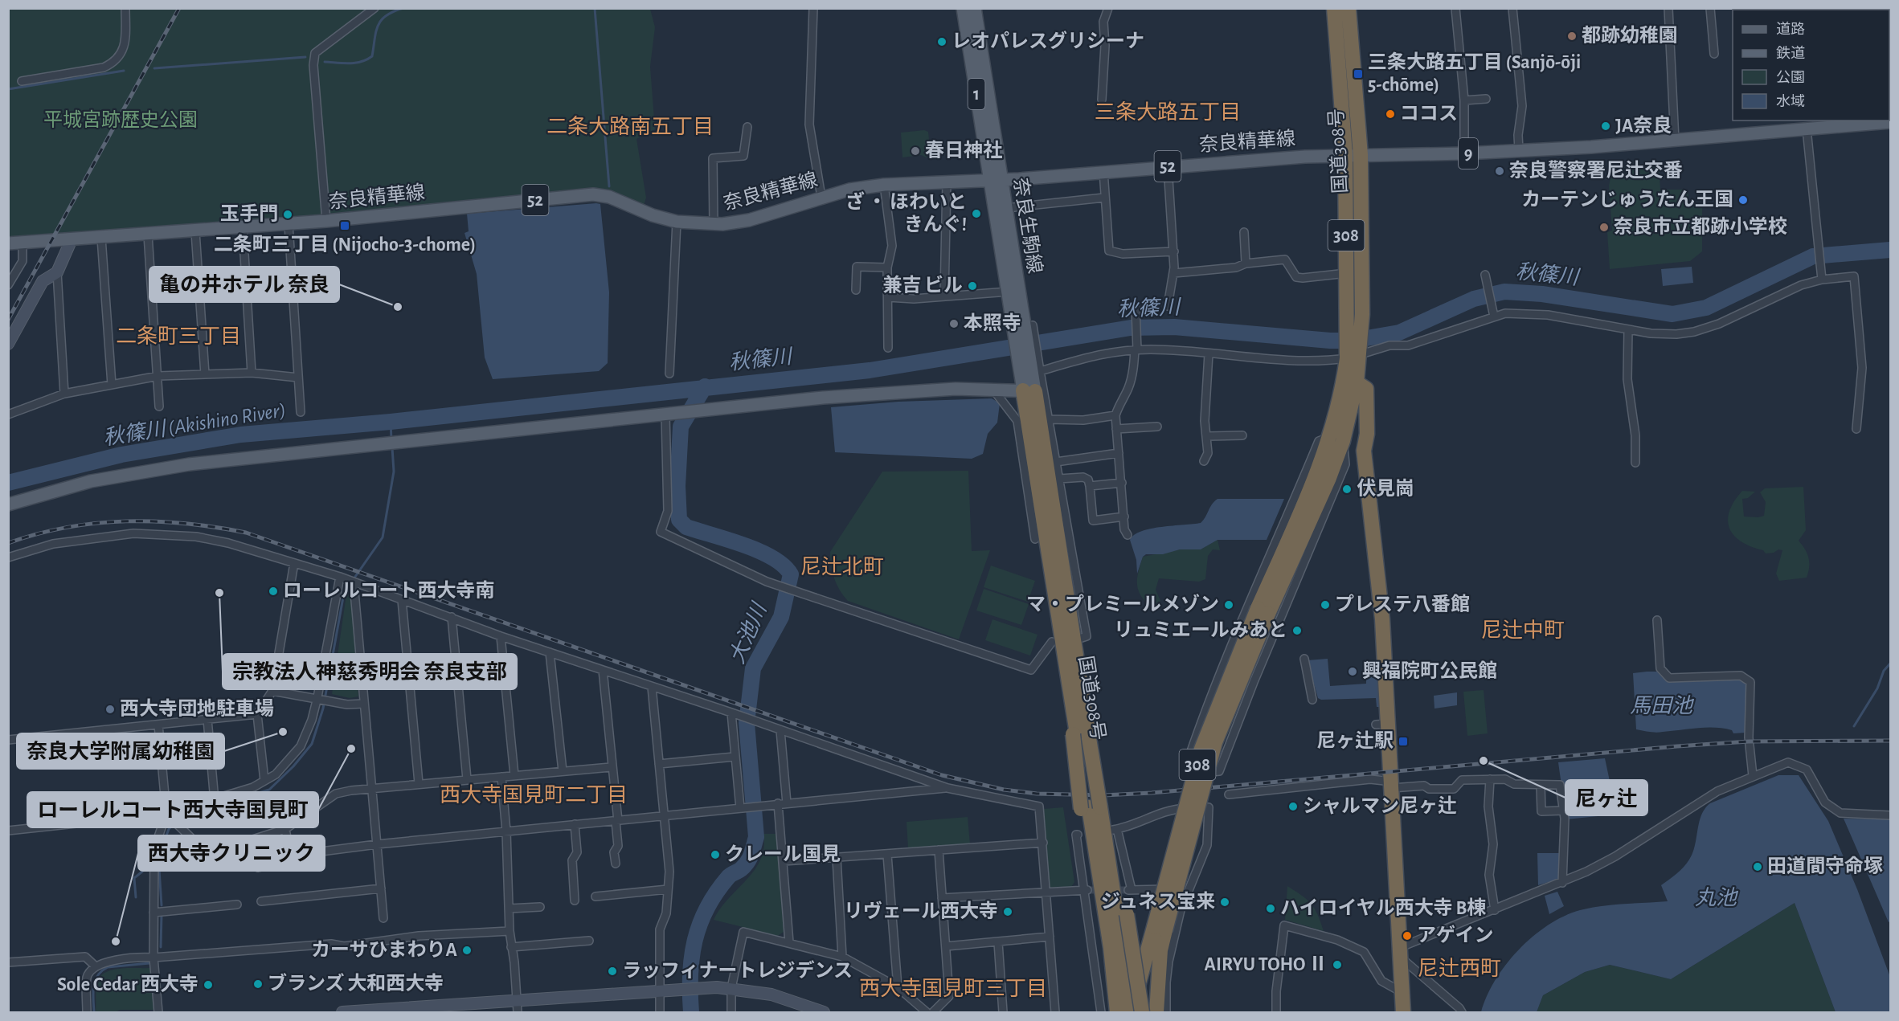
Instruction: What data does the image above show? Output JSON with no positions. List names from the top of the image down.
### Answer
{
  "streets": {
    "highway": ["国道308号", "308"],
    "main road": [
      "1",
      "奈良精華線",
      "9",
      "52",
      "奈良生駒線"
    ]
  },
  "crossings": [
    ["奈良精華線", "国道308号"],
    ["奈良精華線", "9"],
    ["奈良精華線", "奈良生駒線"],
    ["国道308号", "9"],
    ["国道308号", "奈良生駒線"],
    ["国道308号", "308"]
  ],
  "districts": [
    "三条大路五丁目",
    "二条大路南五丁目",
    "二条町三丁目",
    "尼辻北町",
    "尼辻中町",
    "西大寺国見町二丁目",
    "尼辻西町",
    "西大寺国見町三丁目"
  ],
  "water": [
    "秋篠川",
    "秋篠川 (Akishino River)",
    "大池川",
    "馬田池",
    "丸池"
  ],
  "parks": ["平城宮跡歴史公園"],
  "places": {
    "other": [
      "都跡幼稚園",
      "レオパレスグリシーナ",
      "ココス",
      "JA奈良",
      "春日神社",
      "奈良警察署尼辻交番",
      "カーテンじゅうたん王国",
      "ざ ・ ほわいと きんぐ!",
      "玉手門",
      "奈良市立都跡小学校",
      "兼吉 ビル",
      "亀の井ホテル 奈良",
      "本照寺",
      "伏見崗",
      "ローレルコート西大寺南",
      "宗教法人神慈秀明会 奈良支部",
      "マ・プレミールメゾン",
      "プレステ八番館",
      "リュミエールみあと",
      "興福院町公民館",
      "西大寺団地駐車場",
      "奈良大学附属幼稚園",
      "ローレルコート西大寺国見町",
      "尼ヶ辻",
      "シャルマン尼ヶ辻",
      "クレール国見",
      "田道間守命塚",
      "ジュネス宝来",
      "ハイロイヤル西大寺 B棟",
      "リヴェール西大寺",
      "アゲイン",
      "西大寺クリニック",
      "カーサひまわりA",
      "AIRYU TOHO Ⅱ",
      "ラッフィナートレジデンス",
      "ブランズ 大和西大寺",
      "Sole Cedar 西大寺"
    ],
    "transit": ["三条大路五丁目 (Sanjō-ōji 5-chōme)", "二条町三丁目 (Nijocho-3-chome)", "尼ヶ辻駅"]
  },
  "legend": [
    "道路",
    "鉄道",
    "公園",
    "水域"
  ]
}
